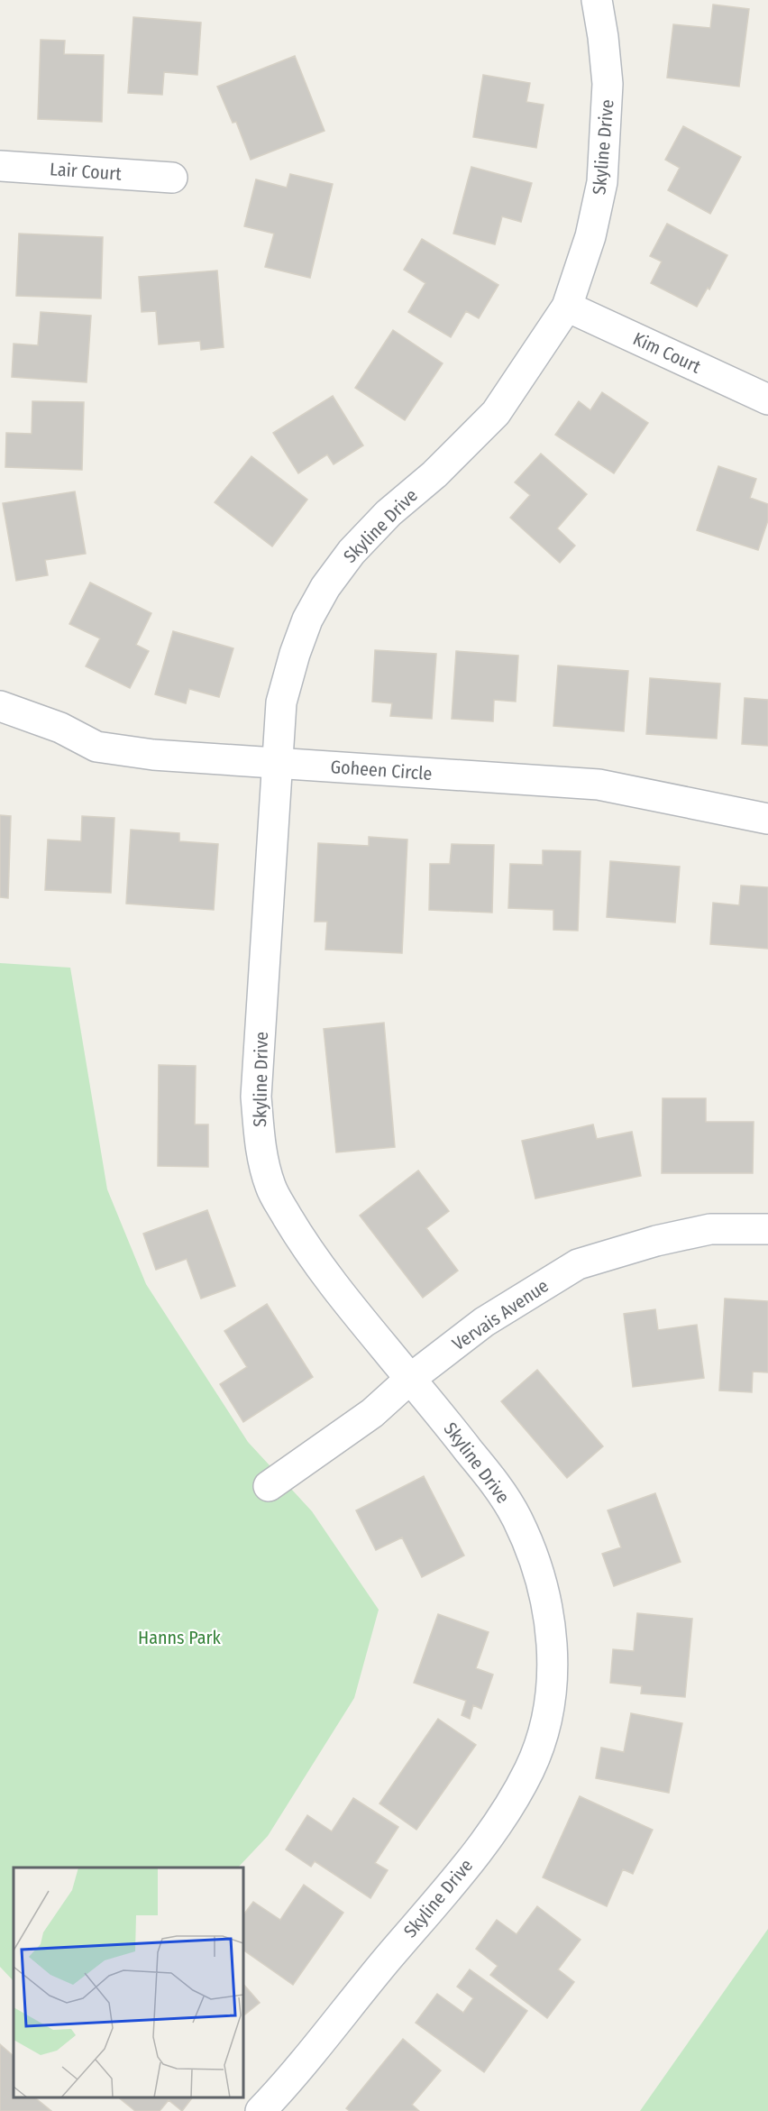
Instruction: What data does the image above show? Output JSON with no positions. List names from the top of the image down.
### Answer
{
  "streets": {
    "street": [
      "Skyline Drive",
      "Lair Court",
      "Kim Court",
      "Goheen Circle",
      "Vervais Avenue"
    ]
  },
  "crossings": [
    ["Skyline Drive", "Kim Court"],
    ["Skyline Drive", "Goheen Circle"],
    ["Skyline Drive", "Vervais Avenue"]
  ],
  "parks": ["Hanns Park"]
}
